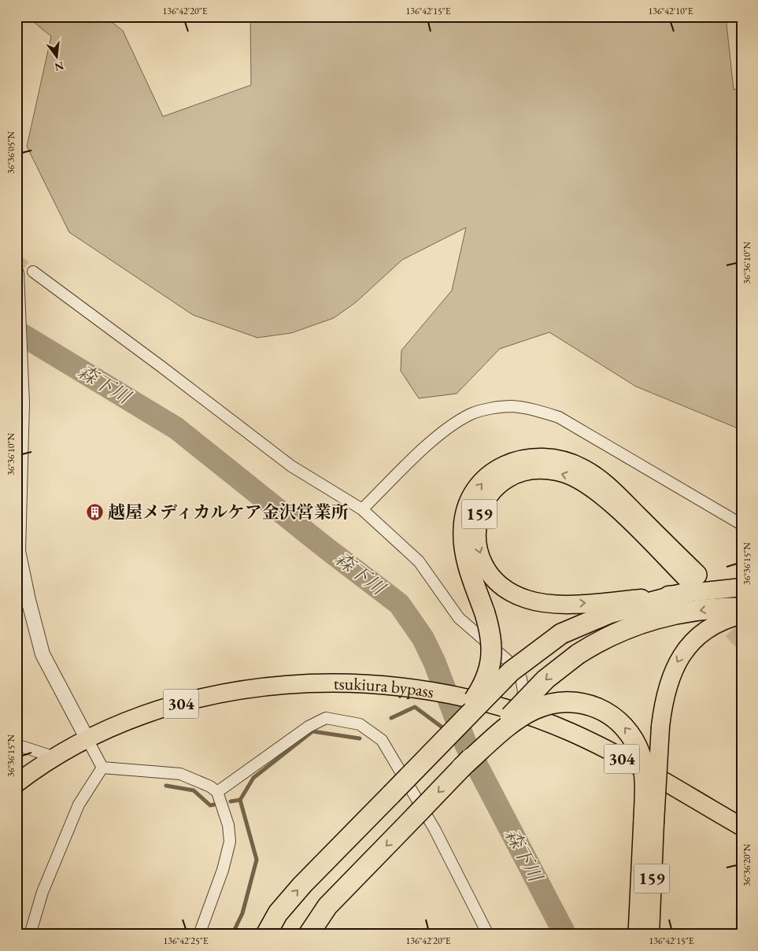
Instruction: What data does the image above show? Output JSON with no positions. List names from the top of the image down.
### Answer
{
  "streets": {
    "highway": ["159", "tsukiura bypass", "304"]
  },
  "water": ["森下川"],
  "places": {
    "building": ["越屋メディカルケア金沢営業所"]
  },
  "north": "bottom",
  "coordinates": [
    "136°42'20\"E",
    "136°42'15\"E",
    "136°42'10\"E",
    "36°36'05\"N",
    "36°36'10\"N",
    "36°36'15\"N",
    "36°36'20\"N",
    "136°42'25\"E"
  ]
}
